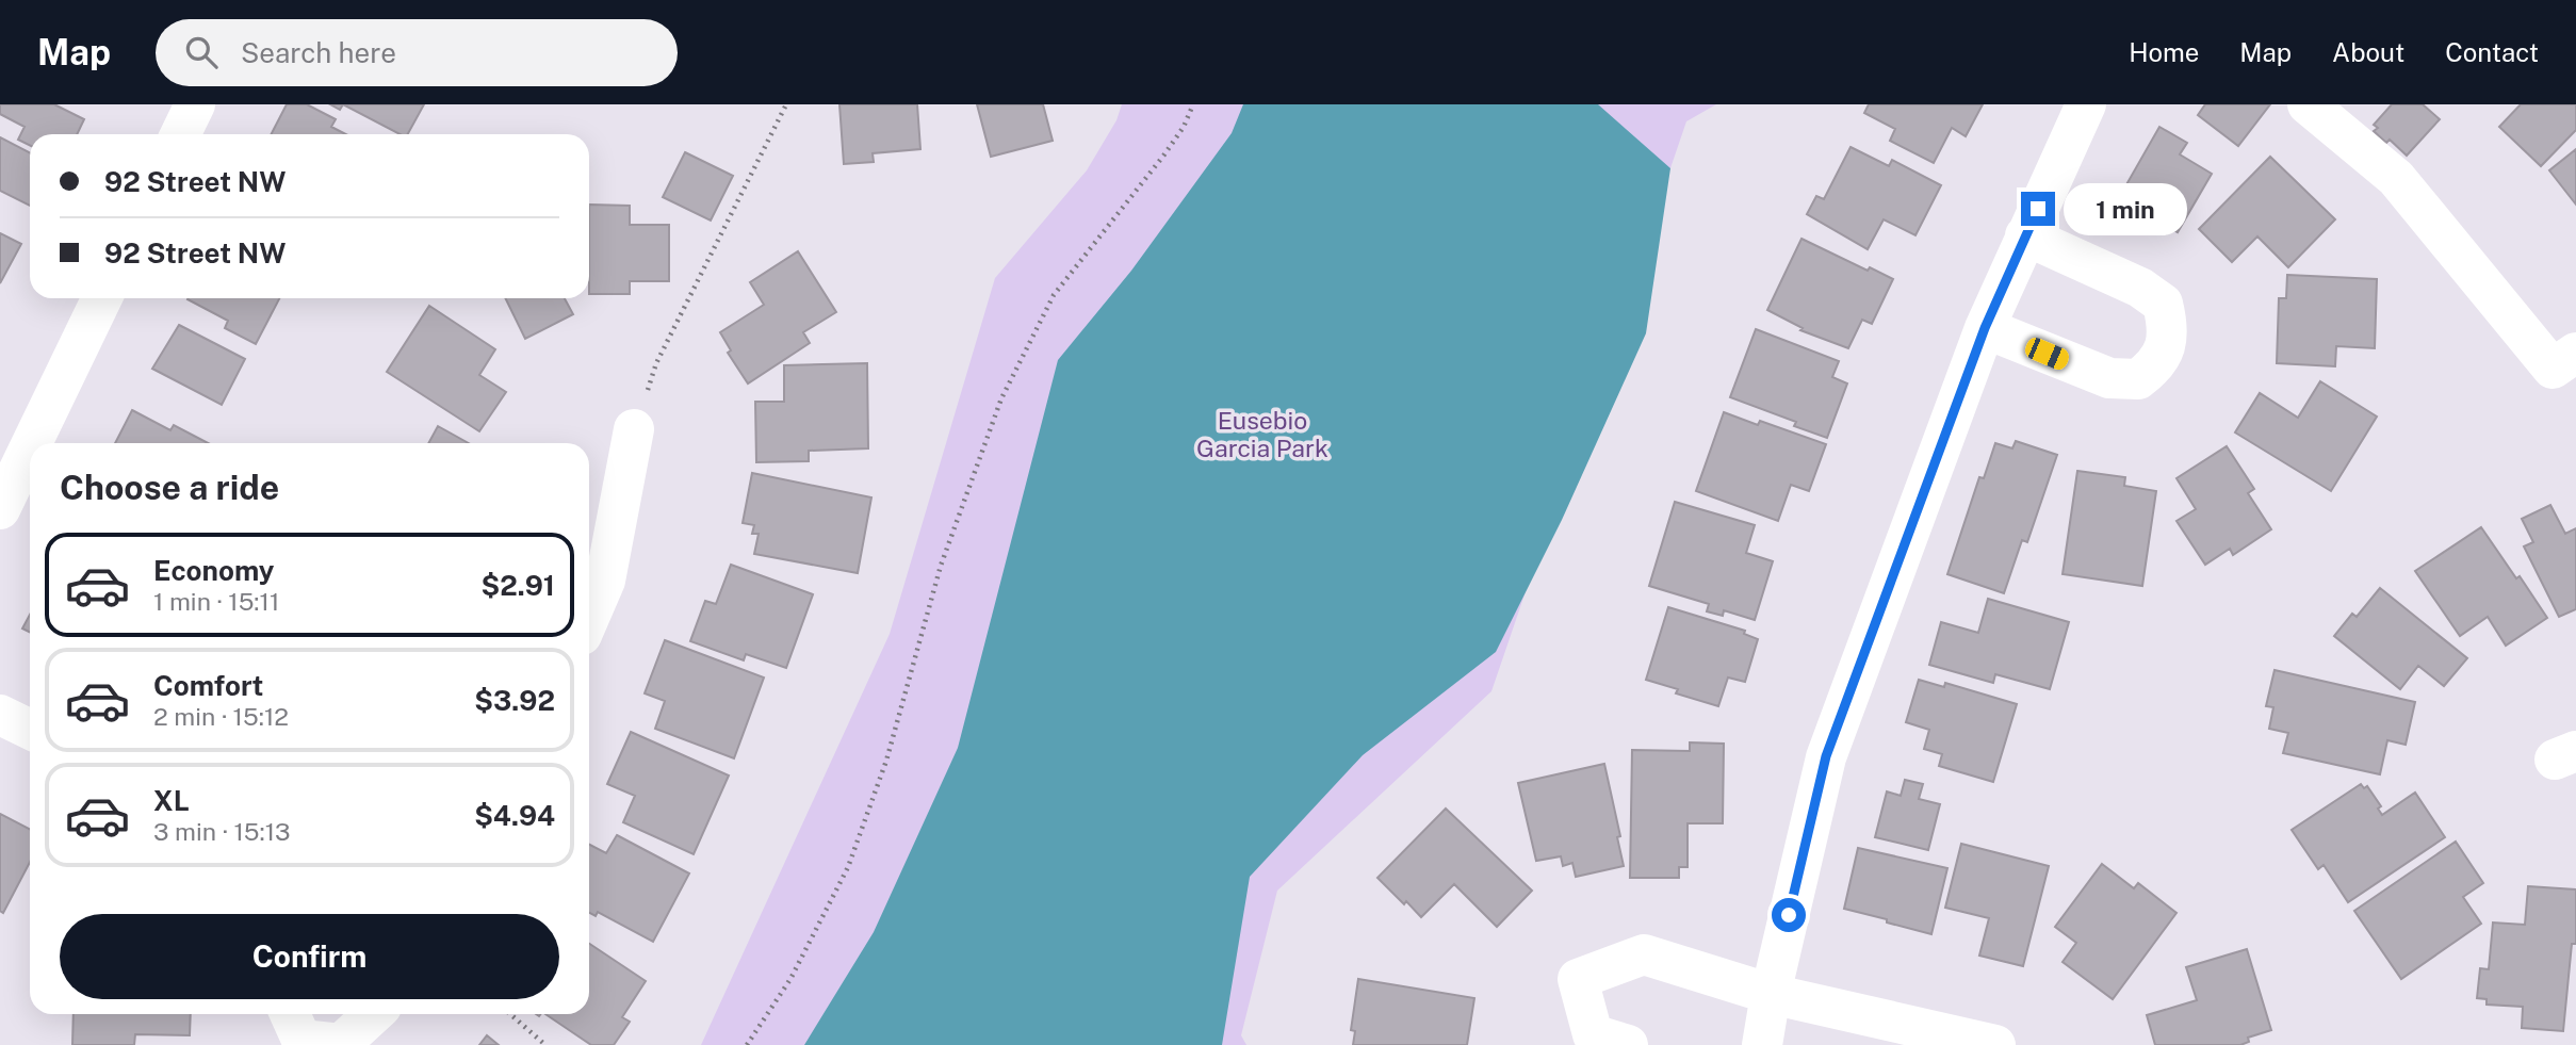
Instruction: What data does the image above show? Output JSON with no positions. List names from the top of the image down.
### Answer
{
  "parks": ["Eusebio Garcia Park"],
  "page": {
    "header": "Map",
    "search": "Search here",
    "nav": [
      "Home",
      "Map",
      "About",
      "Contact"
    ],
    "banner": ["92 Street NW", "92 Street NW"],
    "bubble": "1 min",
    "heading": "Choose a ride",
    "list": [
      {
        "name": "Economy",
        "note": "1 min · 15:11",
        "value": "$2.91"
      },
      {
        "name": "Comfort",
        "note": "2 min · 15:12",
        "value": "$3.92"
      },
      {
        "name": "XL",
        "note": "3 min · 15:13",
        "value": "$4.94"
      }
    ],
    "buttons": "Confirm"
  }
}
